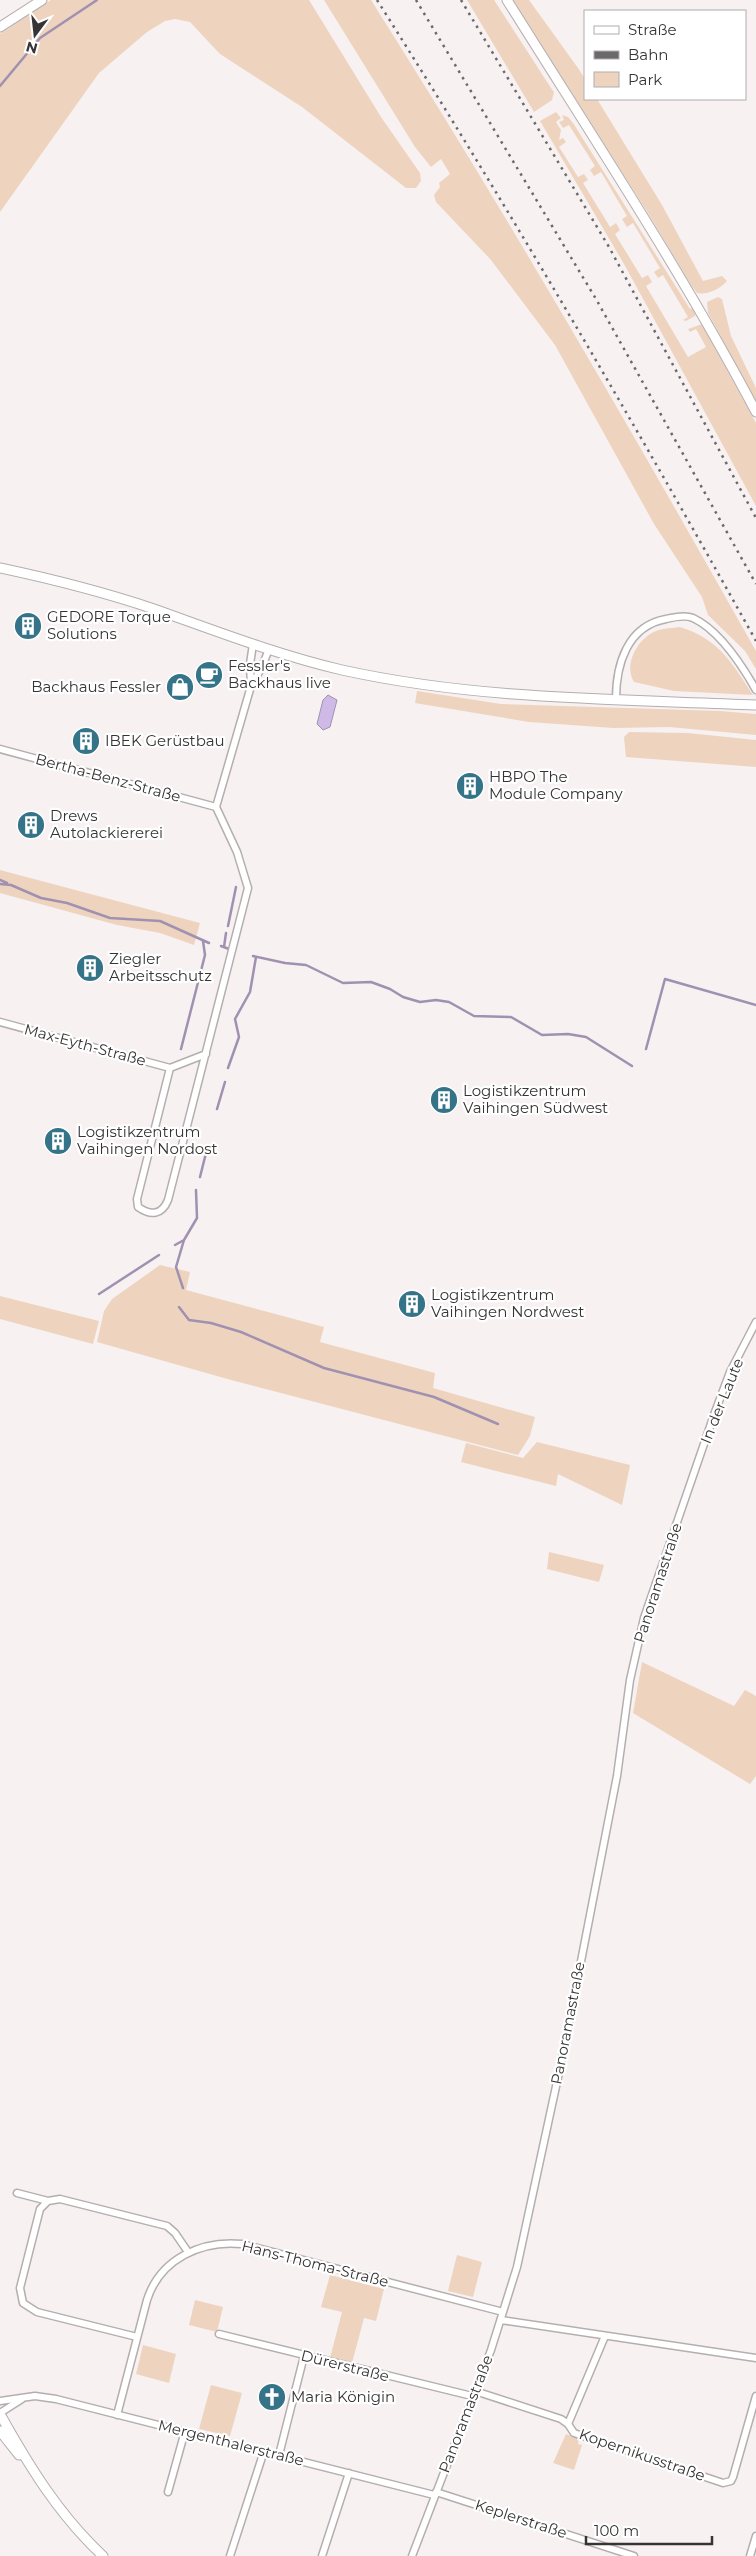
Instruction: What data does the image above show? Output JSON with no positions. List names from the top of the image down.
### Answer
{
  "streets": {
    "street": [
      "Bertha-Benz-Straße",
      "Max-Eyth-Straße",
      "In der Laute",
      "Panoramastraße",
      "Hans-Thoma-Straße",
      "Dürerstraße",
      "Mergenthalerstraße",
      "Kopernikusstraße",
      "Keplerstraße"
    ]
  },
  "crossings": [
    ["In der Laute", "Panoramastraße"],
    ["Panoramastraße", "Hans-Thoma-Straße"],
    ["Panoramastraße", "Dürerstraße"],
    ["Panoramastraße", "Mergenthalerstraße"],
    ["Panoramastraße", "Kopernikusstraße"],
    ["Panoramastraße", "Keplerstraße"],
    ["Hans-Thoma-Straße", "Mergenthalerstraße"],
    ["Dürerstraße", "Kopernikusstraße"],
    ["Mergenthalerstraße", "Keplerstraße"]
  ],
  "places": {
    "building": [
      "GEDORE Torque Solutions",
      "IBEK Gerüstbau",
      "HBPO The Module Company",
      "Drews Autolackiererei",
      "Ziegler Arbeitsschutz",
      "Logistikzentrum Vaihingen Südwest",
      "Logistikzentrum Vaihingen Nordost",
      "Logistikzentrum Vaihingen Nordwest"
    ],
    "cafe": ["Fessler's Backhaus live"],
    "shop": ["Backhaus Fessler"],
    "church": ["Maria Königin"]
  },
  "legend": ["Straße", "Bahn", "Park"],
  "scale_bar": "100 m",
  "north": "bottom"
}
